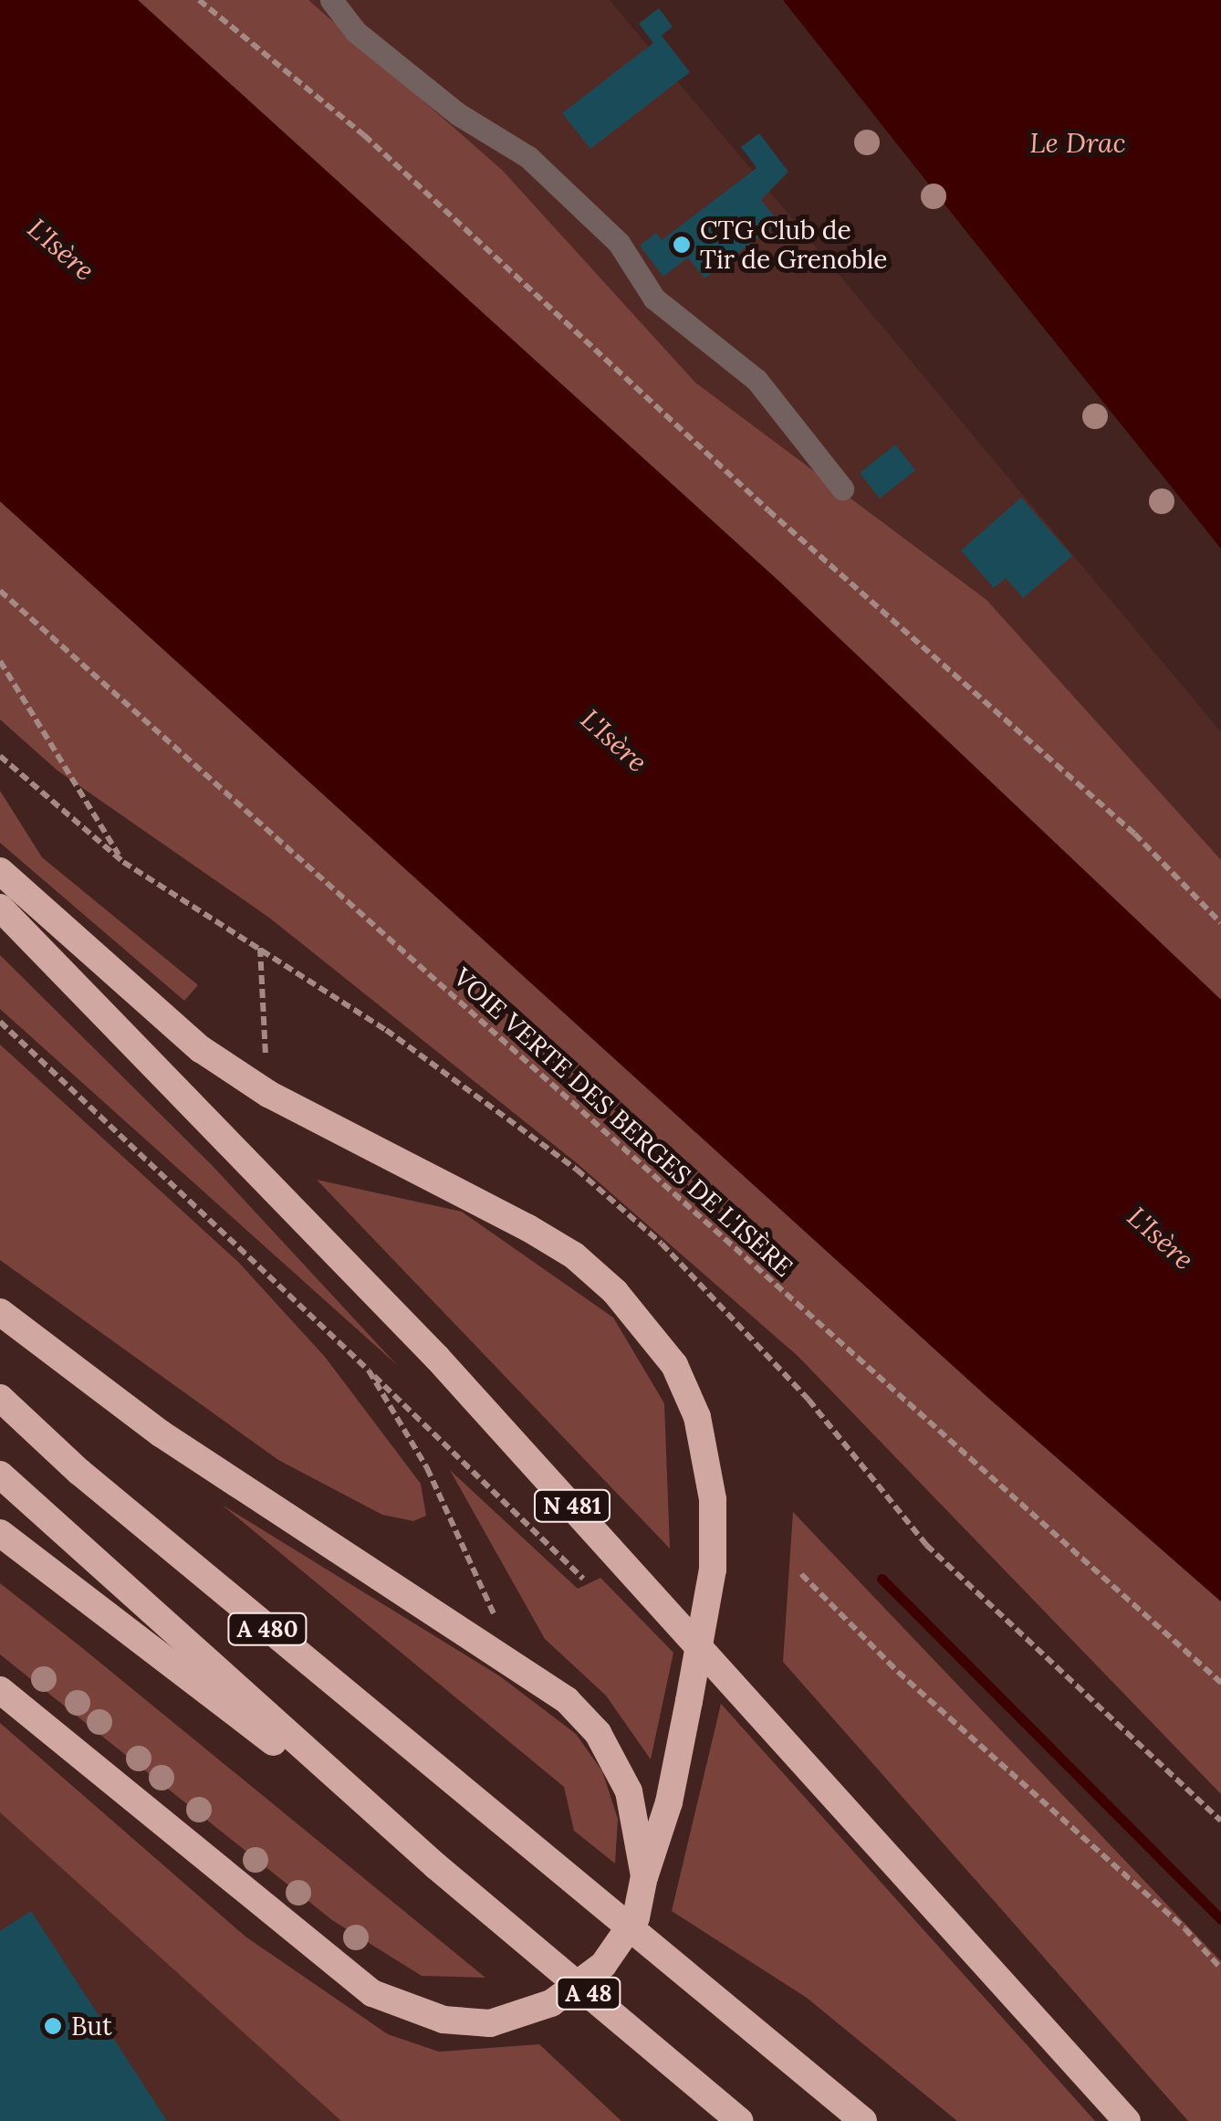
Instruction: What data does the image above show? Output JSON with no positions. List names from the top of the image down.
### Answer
{
  "streets": {
    "highway": ["N 481", "A 480", "A 48"],
    "path": ["VOIE VERTE DES BERGES DE L'ISÈRE"]
  },
  "crossings": [
    ["A 480", "A 48"]
  ],
  "water": ["Le Drac", "L'Isère"],
  "places": ["CTG Club de Tir de Grenoble", "But"]
}
